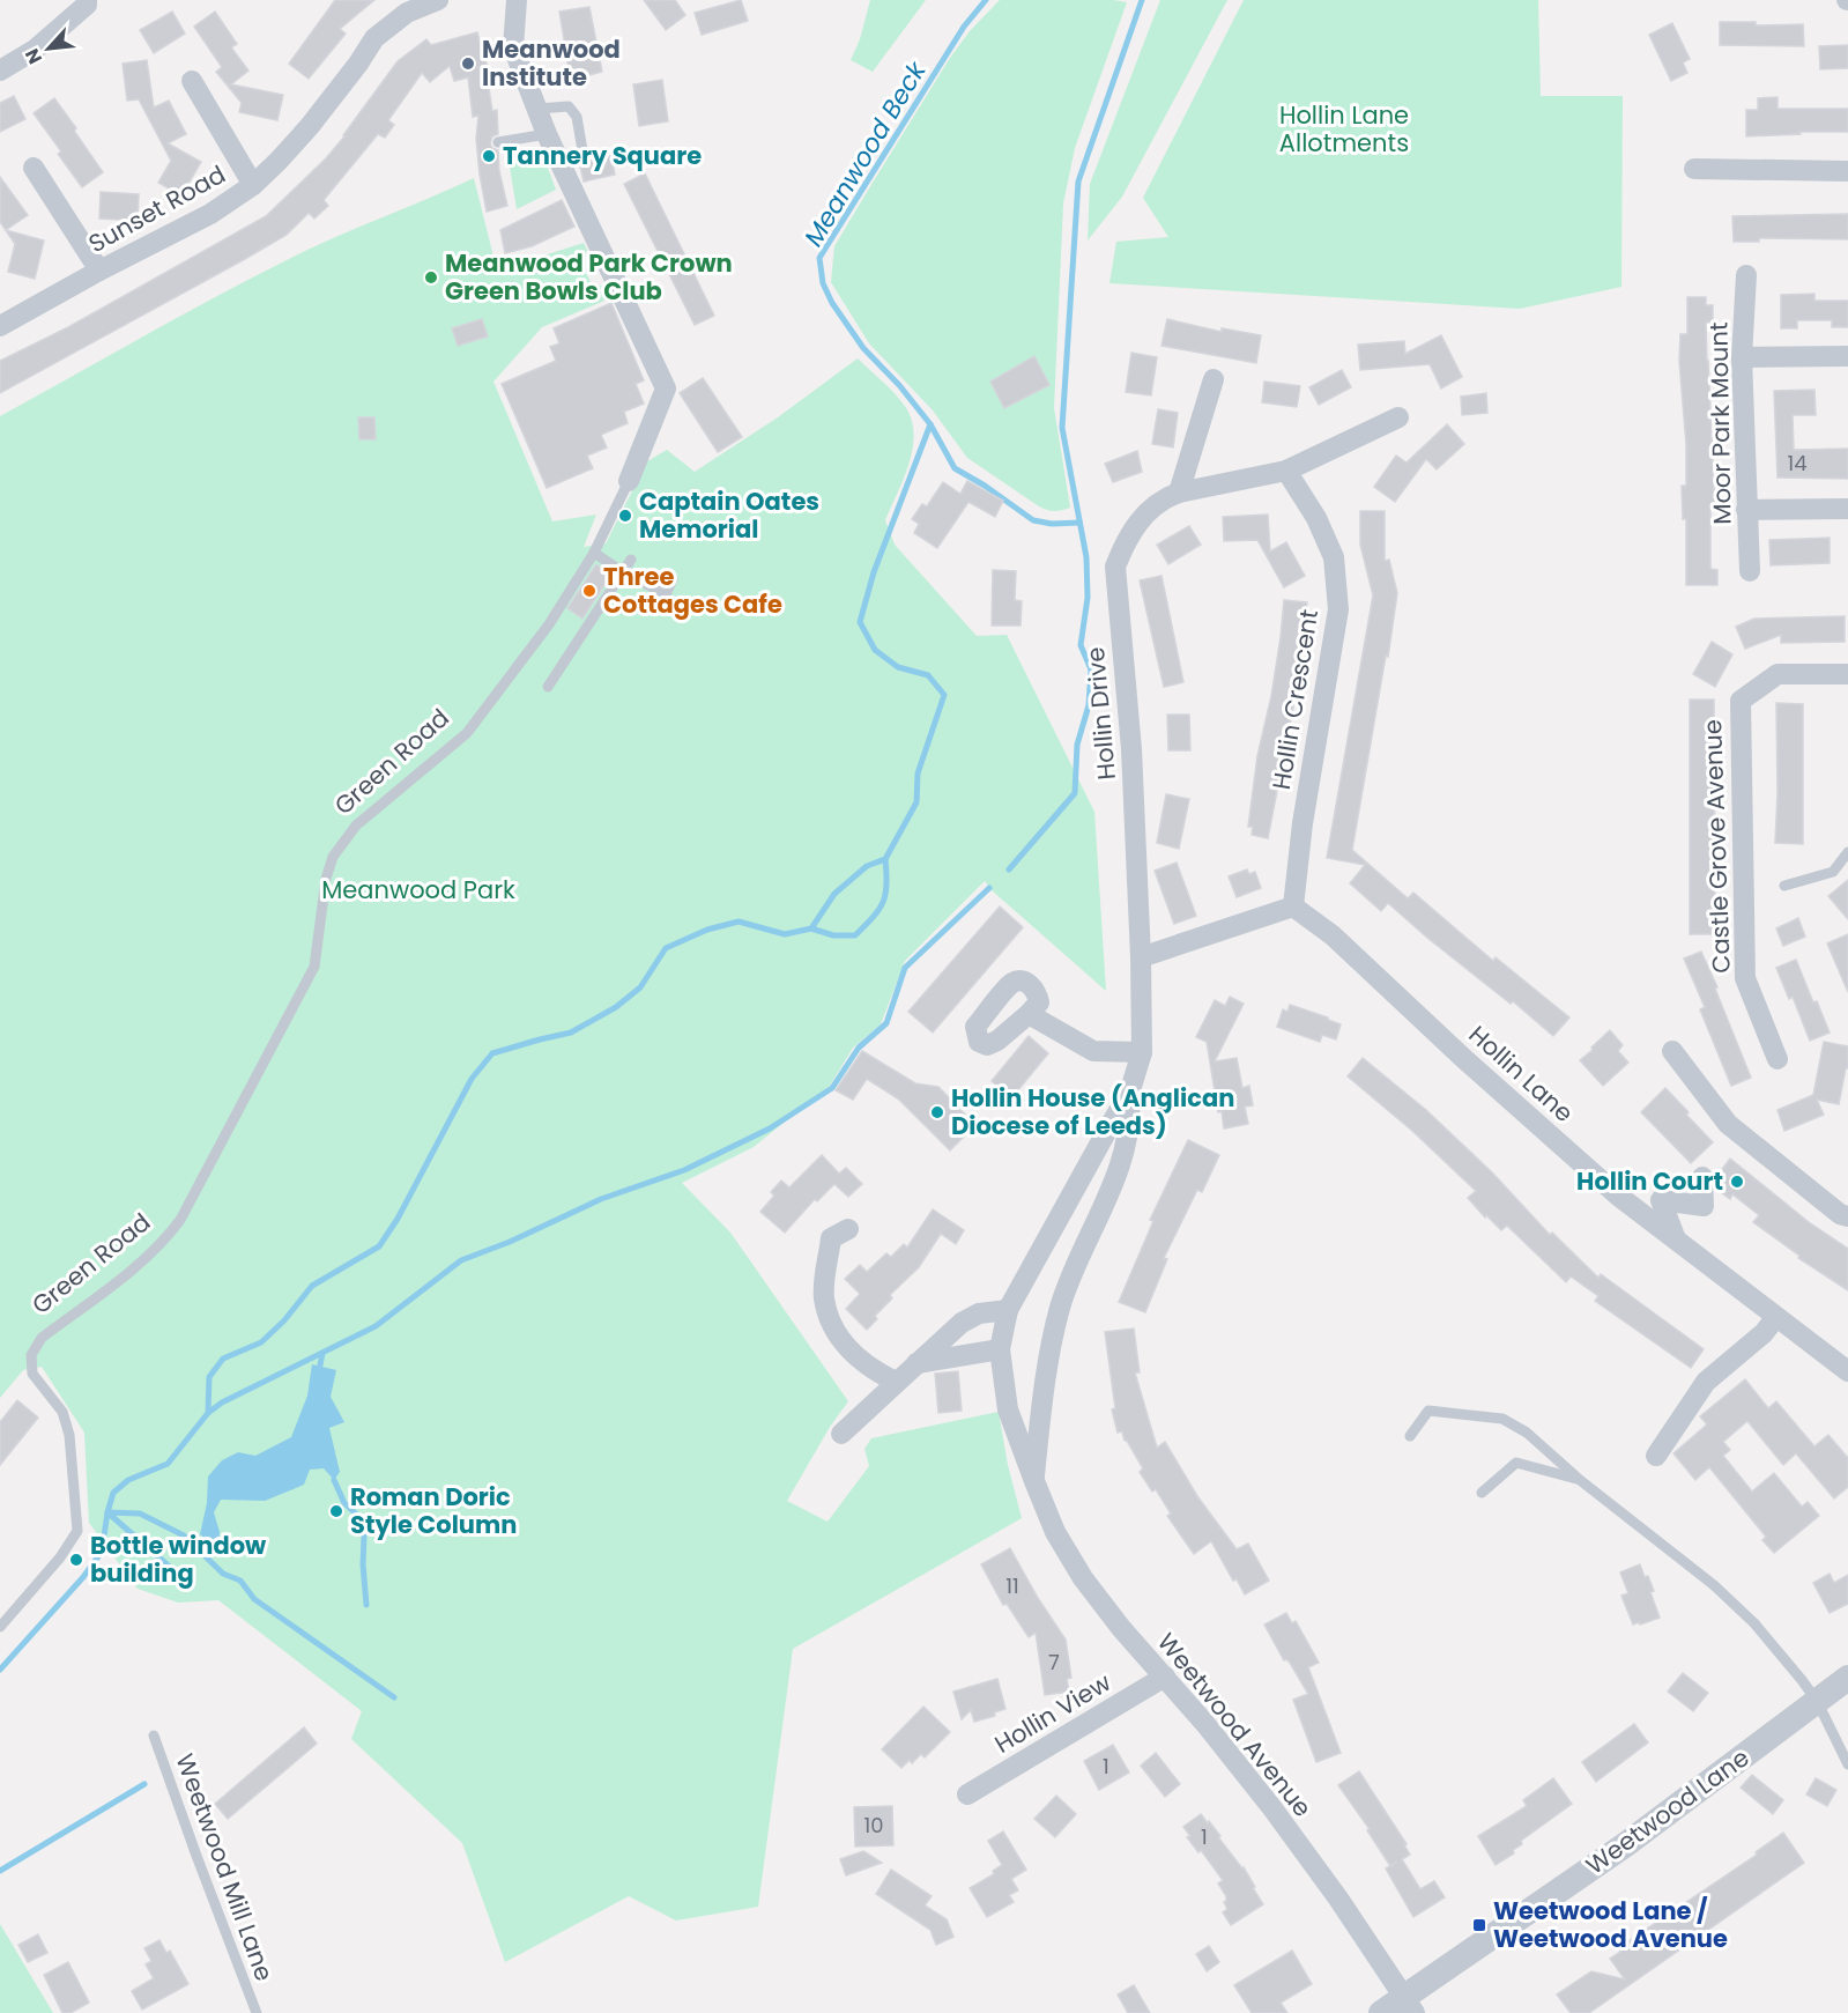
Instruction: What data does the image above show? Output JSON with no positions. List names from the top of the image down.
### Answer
{
  "streets": {
    "street": [
      "Sunset Road",
      "Moor Park Mount",
      "Hollin Crescent",
      "Hollin Drive",
      "Green Road",
      "Castle Grove Avenue",
      "Hollin Lane",
      "Hollin View",
      "Weetwood Avenue",
      "Weetwood Lane"
    ],
    "lane": ["Weetwood Mill Lane"]
  },
  "crossings": [
    ["Hollin Crescent", "Hollin Drive"],
    ["Hollin Crescent", "Hollin Lane"],
    ["Hollin Drive", "Weetwood Avenue"],
    ["Hollin View", "Weetwood Avenue"],
    ["Weetwood Avenue", "Weetwood Lane"]
  ],
  "water": ["Meanwood Beck"],
  "parks": ["Hollin Lane Allotments", "Meanwood Park"],
  "places": {
    "other": [
      "Meanwood Institute",
      "Tannery Square",
      "Meanwood Park Crown Green Bowls Club",
      "Captain Oates Memorial",
      "Three Cottages Cafe",
      "Hollin House (Anglican Diocese of Leeds)",
      "Hollin Court",
      "Roman Doric Style Column",
      "Bottle window building"
    ],
    "transit": ["Weetwood Lane / Weetwood Avenue"]
  },
  "house_numbers": [
    "14",
    "11",
    "7",
    "1",
    "10",
    "1"
  ],
  "north": "bottom left"
}
